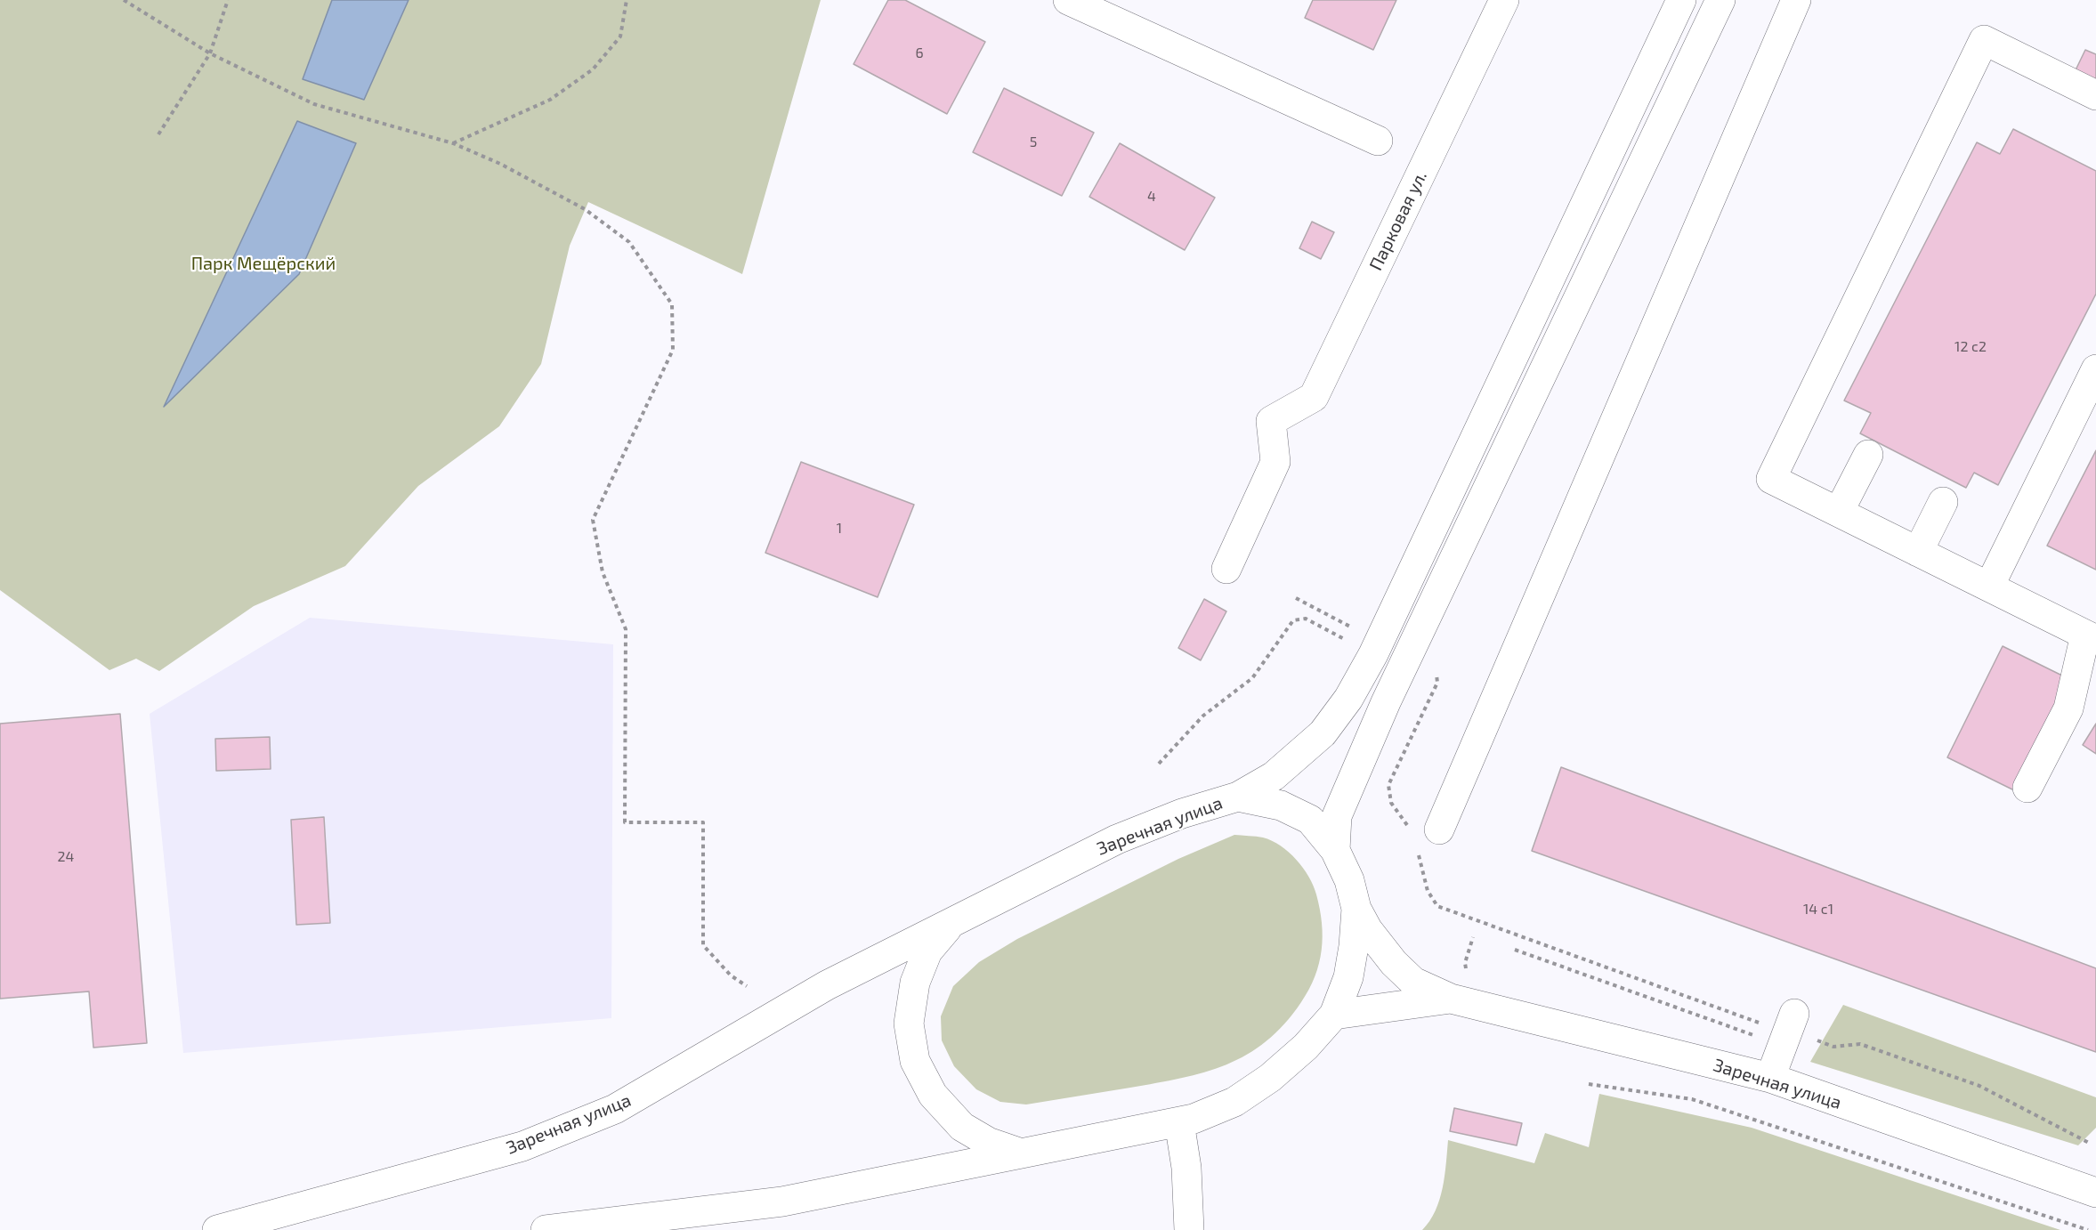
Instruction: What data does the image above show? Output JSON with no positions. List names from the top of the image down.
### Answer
{
  "streets": {
    "street": ["Парковая ул.", "Заречная улица"]
  },
  "parks": ["Парк Мещёрский"],
  "house_numbers": [
    "6",
    "5",
    "4",
    "12 с2",
    "1",
    "24",
    "14 с1"
  ]
}
